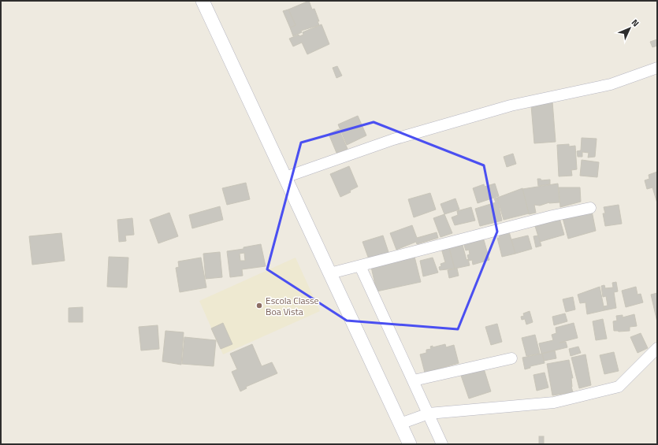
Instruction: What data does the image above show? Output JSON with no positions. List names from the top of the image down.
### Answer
{
  "places": ["Escola Classe Boa Vista"],
  "north": "top right"
}
